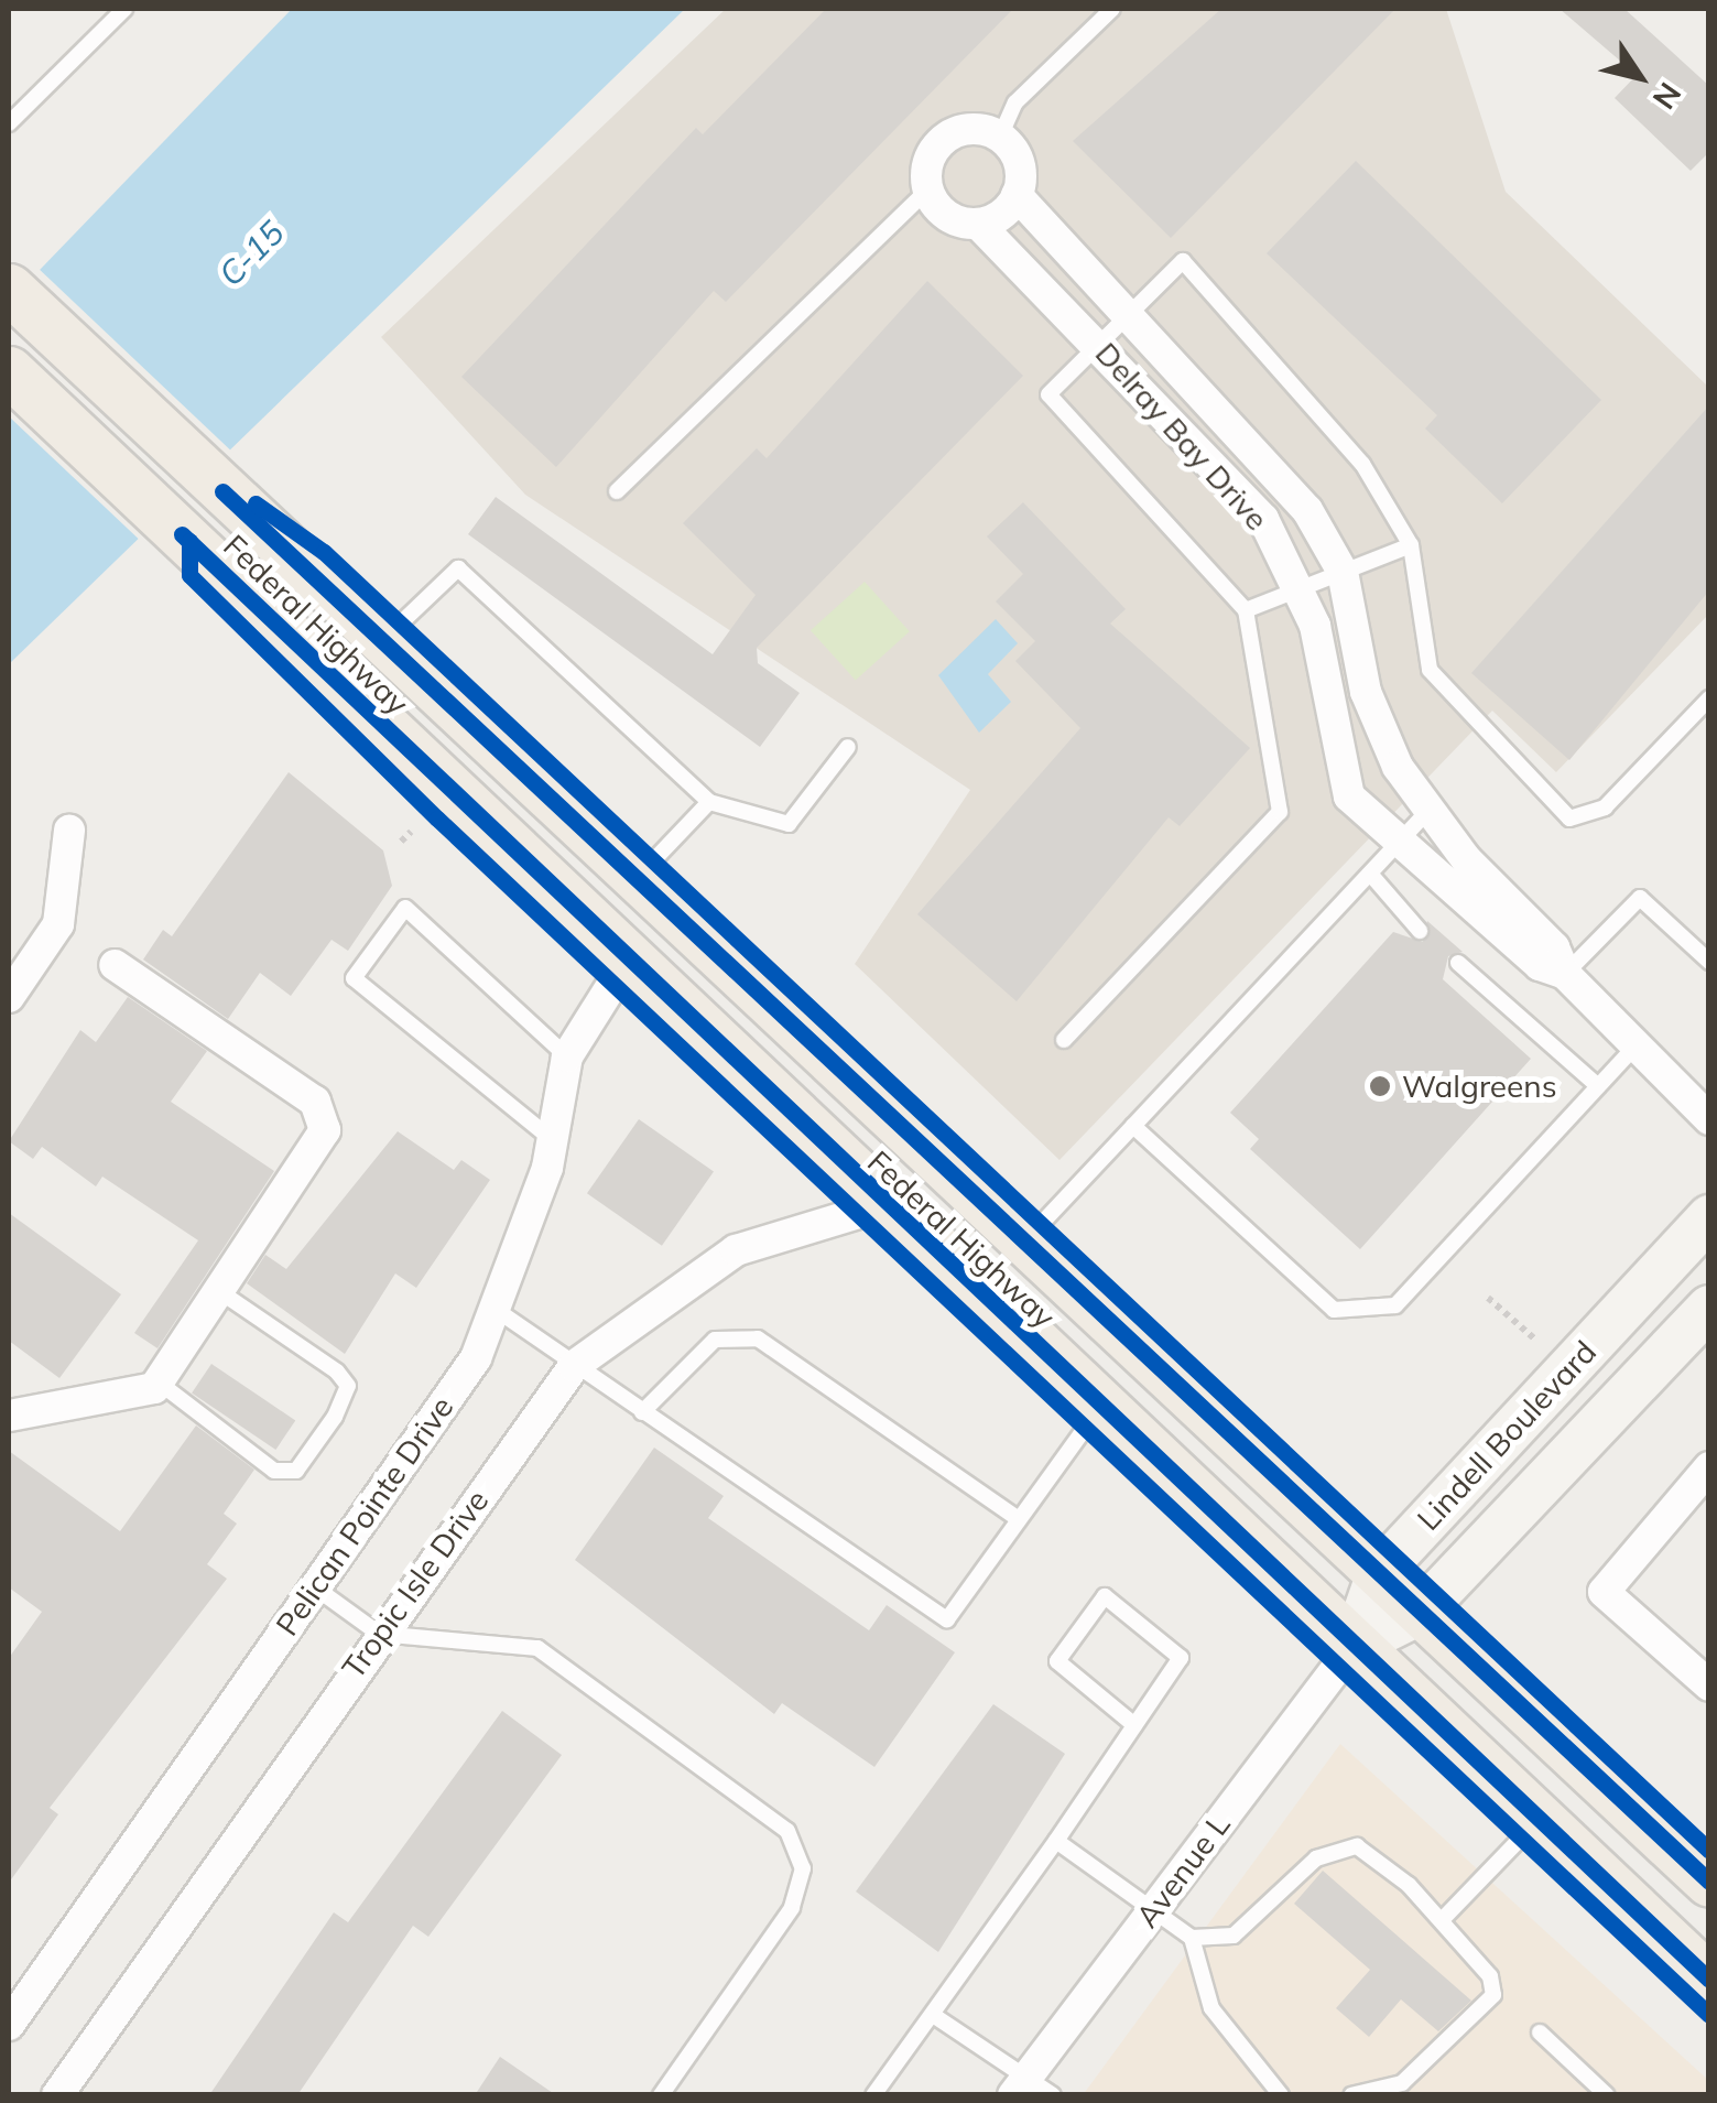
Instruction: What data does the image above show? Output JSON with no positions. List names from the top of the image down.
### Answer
{
  "streets": {
    "main road": ["Federal Highway"],
    "street": [
      "Delray Bay Drive",
      "Lindell Boulevard",
      "Pelican Pointe Drive",
      "Tropic Isle Drive",
      "Avenue L"
    ]
  },
  "crossings": [
    ["Federal Highway", "Lindell Boulevard"],
    ["Federal Highway", "Pelican Pointe Drive"],
    ["Federal Highway", "Tropic Isle Drive"],
    ["Federal Highway", "Avenue L"],
    ["Lindell Boulevard", "Avenue L"]
  ],
  "water": ["C-15"],
  "places": ["Walgreens"],
  "north": "bottom right"
}
